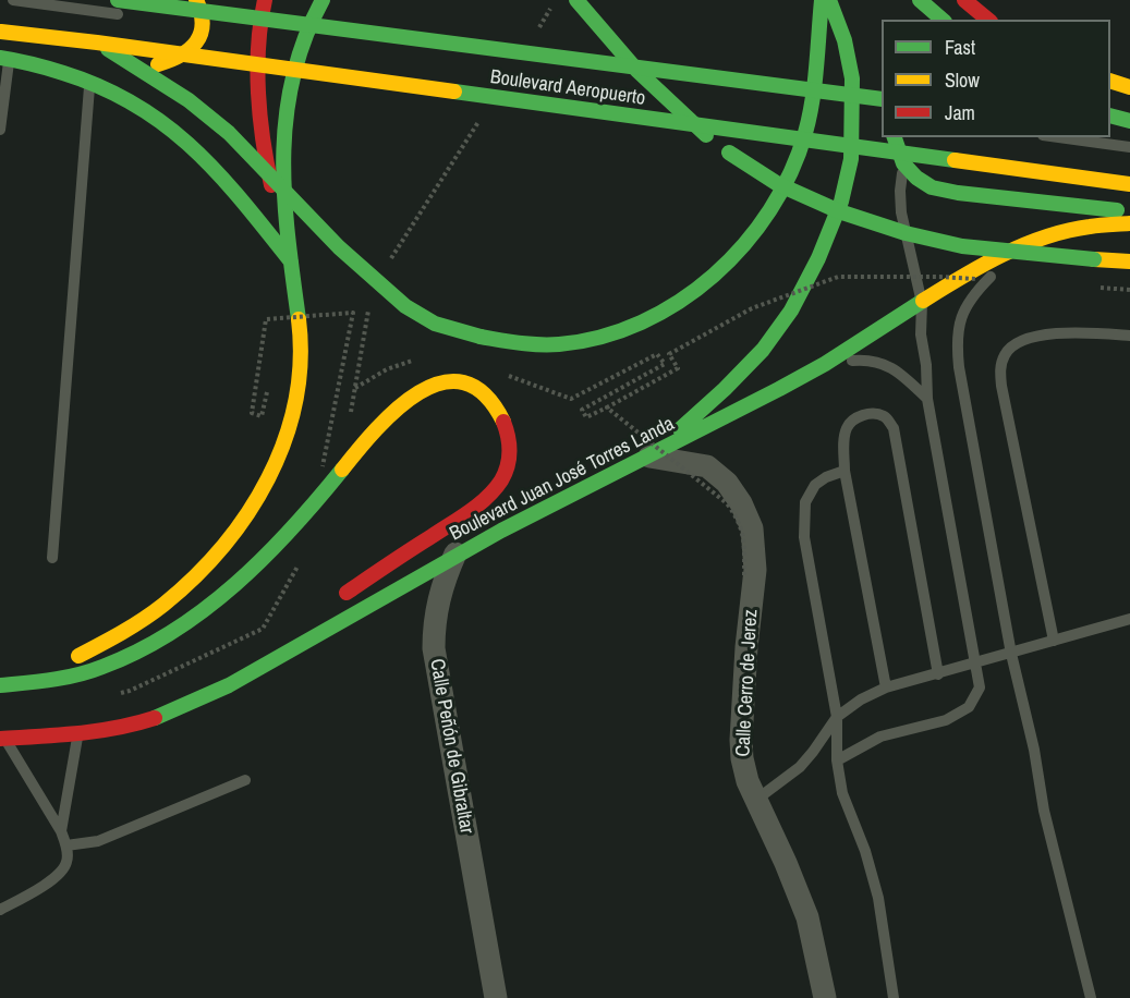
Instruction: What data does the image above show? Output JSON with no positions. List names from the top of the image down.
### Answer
{
  "streets": {
    "main road": ["Boulevard Aeropuerto", "Boulevard Juan José Torres Landa"],
    "street": ["Calle Cerro de Jerez", "Calle Peñón de Gibraltar"]
  },
  "crossings": [
    ["Boulevard Juan José Torres Landa", "Calle Cerro de Jerez"],
    ["Boulevard Juan José Torres Landa", "Calle Peñón de Gibraltar"]
  ],
  "legend": ["Fast", "Slow", "Jam"]
}
